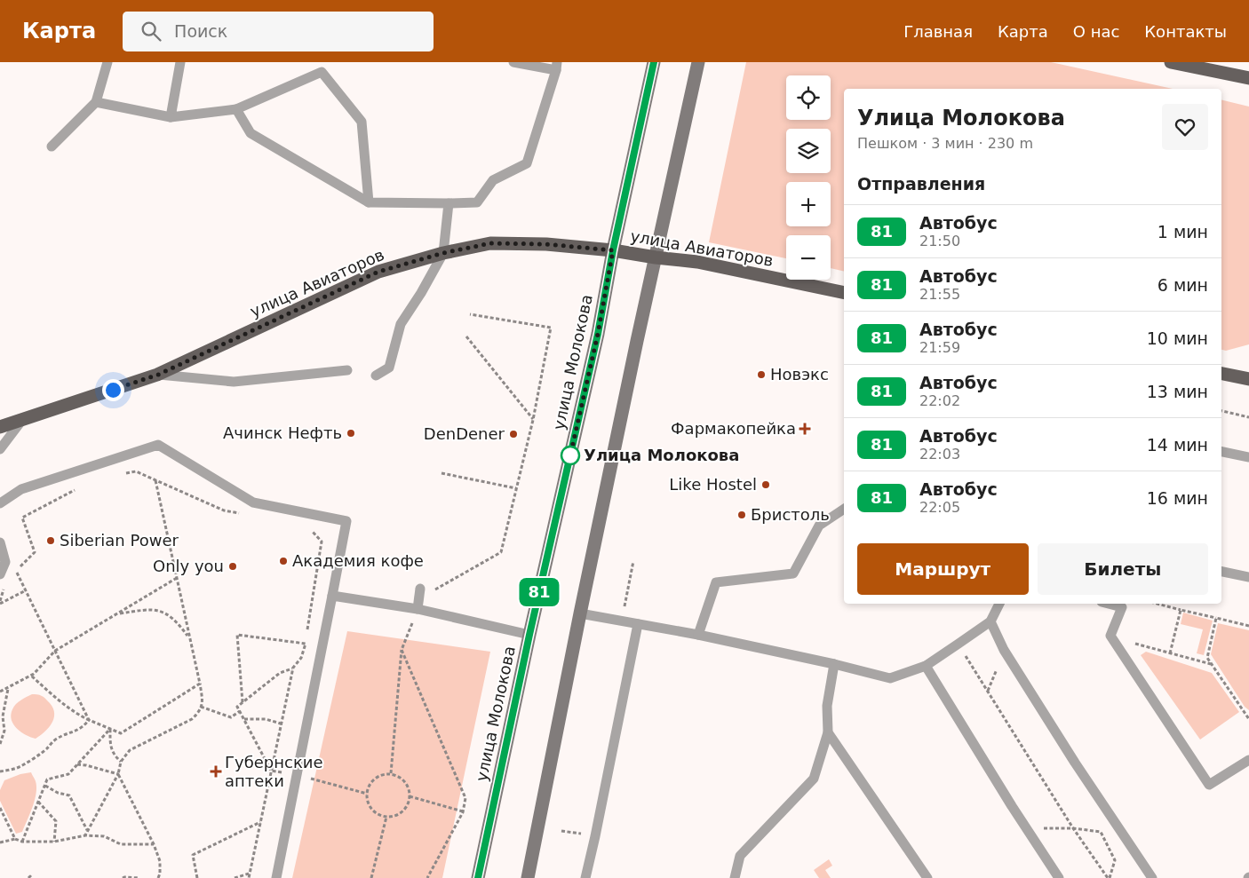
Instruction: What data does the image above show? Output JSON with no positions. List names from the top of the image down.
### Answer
{
  "streets": {
    "main road": ["улица Авиаторов"],
    "street": ["улица Молокова"]
  },
  "crossings": [
    ["улица Авиаторов", "улица Молокова"]
  ],
  "places": {
    "other": [
      "Новэкс",
      "Ачинск Нефть",
      "DenDener",
      "Улица Молокова",
      "Like Hostel",
      "Бристоль",
      "Siberian Power",
      "Академия кофе",
      "Only you"
    ],
    "health": ["Фармакопейка", "Губернские аптеки"]
  },
  "lines": ["bus line 81"],
  "page": {
    "header": "Карта",
    "search": "Поиск",
    "nav": [
      "Главная",
      "Карта",
      "О нас",
      "Контакты"
    ],
    "on_map": "81",
    "map_buttons": ["+", "−"],
    "heading": [
      ["Улица Молокова", "Пешком · 3 мин · 230 m"],
      "Отправления"
    ],
    "list": [
      {
        "mark": "81",
        "name": "Автобус",
        "note": "21:50",
        "value": "1 мин"
      },
      {
        "mark": "81",
        "name": "Автобус",
        "note": "21:55",
        "value": "6 мин"
      },
      {
        "mark": "81",
        "name": "Автобус",
        "note": "21:59",
        "value": "10 мин"
      },
      {
        "mark": "81",
        "name": "Автобус",
        "note": "22:02",
        "value": "13 мин"
      },
      {
        "mark": "81",
        "name": "Автобус",
        "note": "22:03",
        "value": "14 мин"
      },
      {
        "mark": "81",
        "name": "Автобус",
        "note": "22:05",
        "value": "16 мин"
      }
    ],
    "buttons": ["Маршрут", "Билеты"]
  }
}
